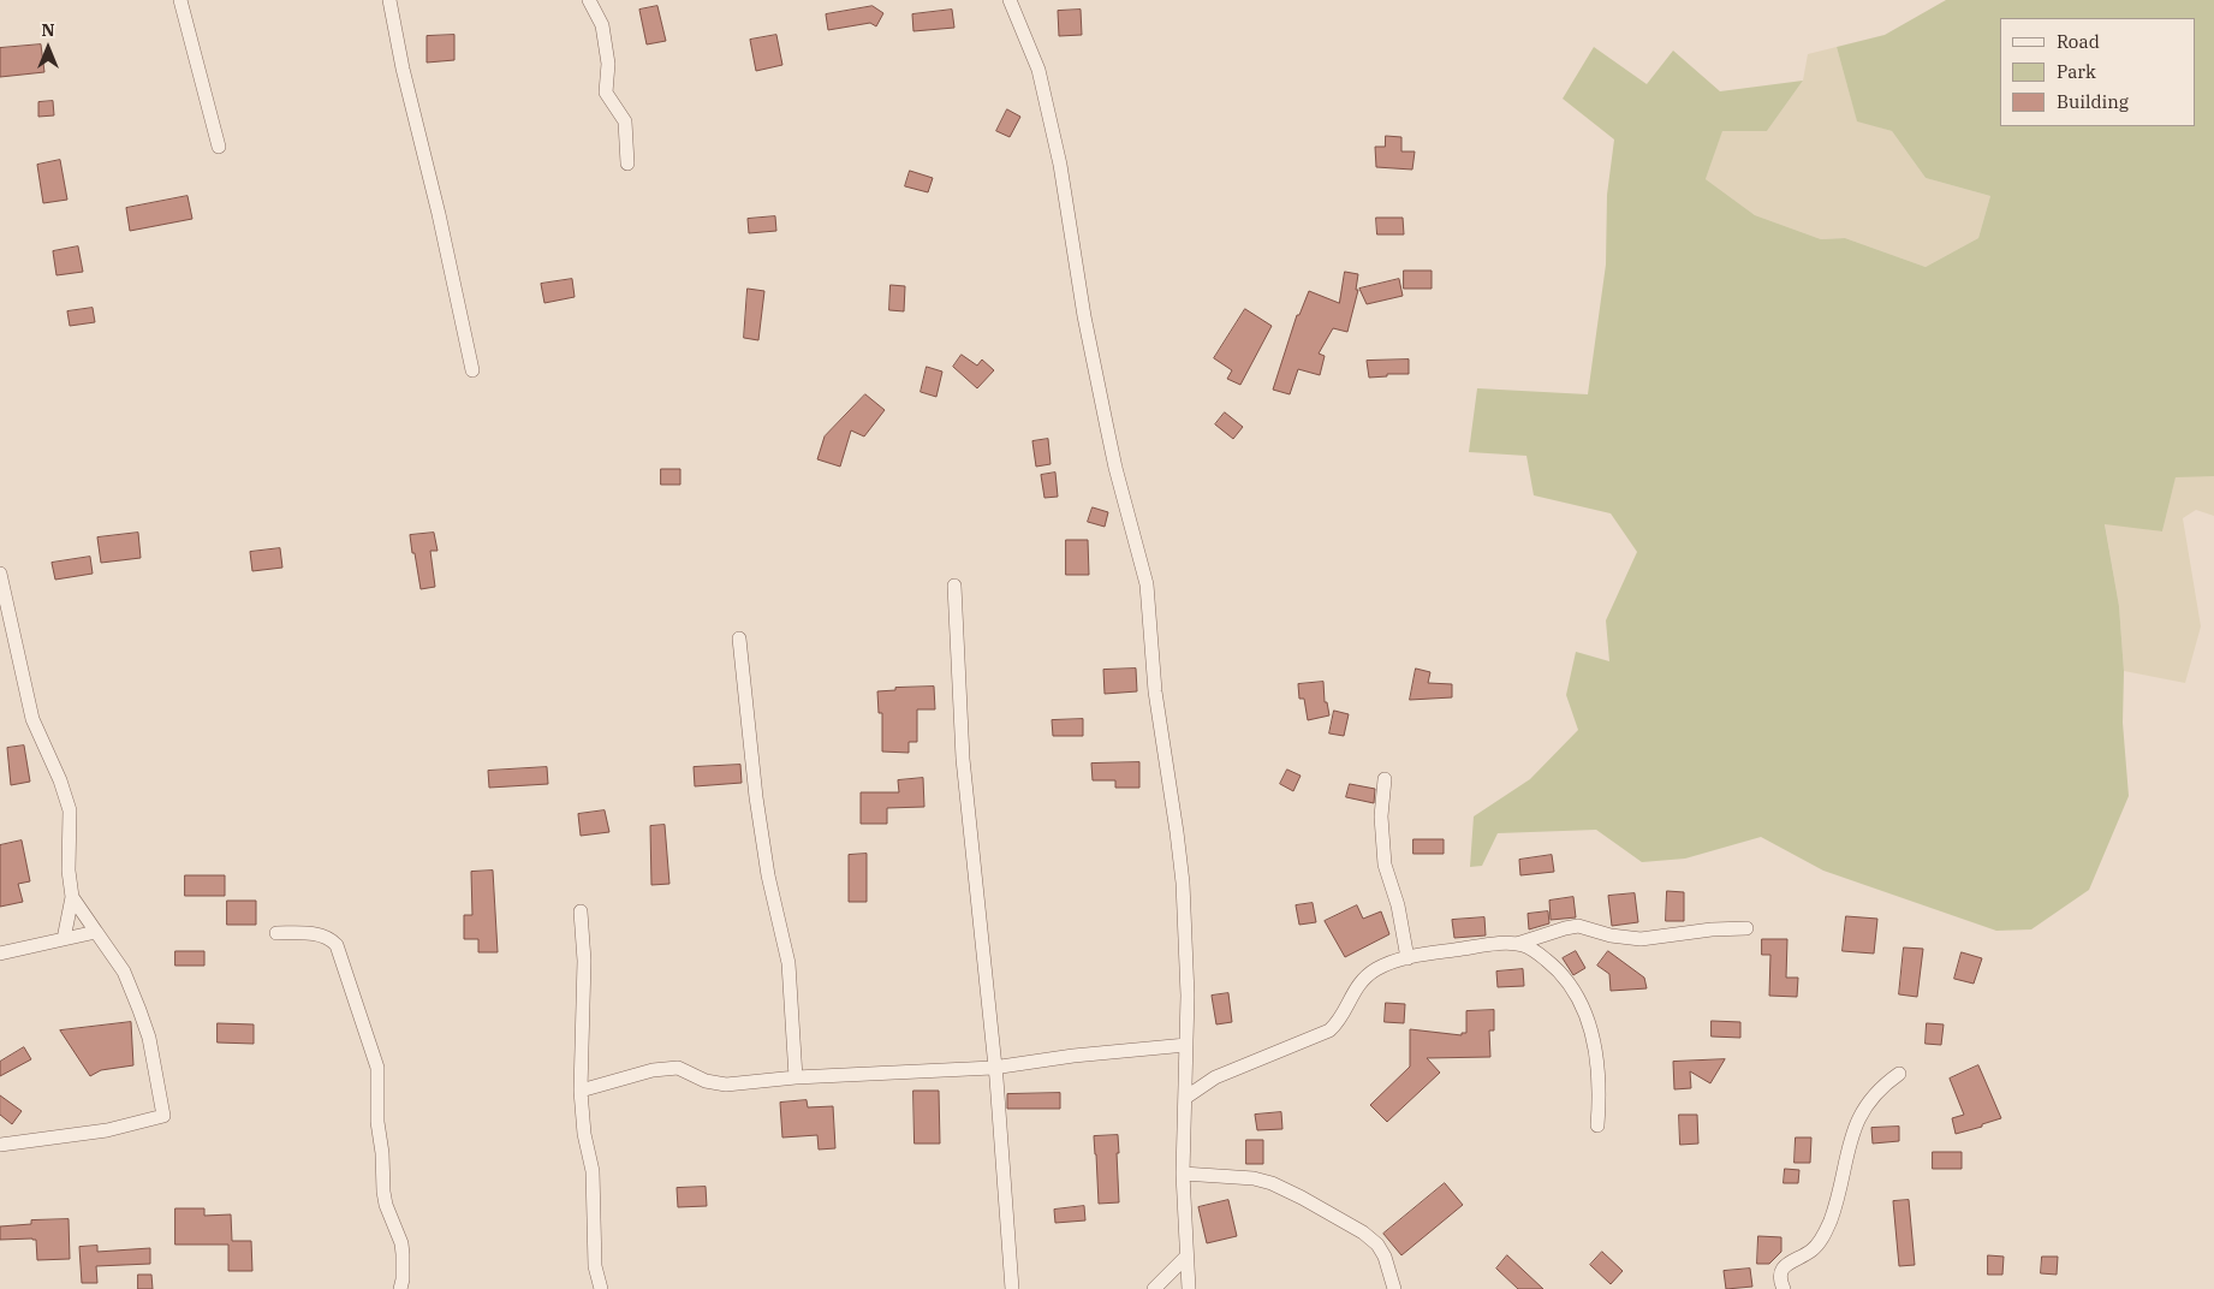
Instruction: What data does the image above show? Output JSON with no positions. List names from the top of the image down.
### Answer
{
  "legend": ["Road", "Park", "Building"],
  "north": "top"
}
